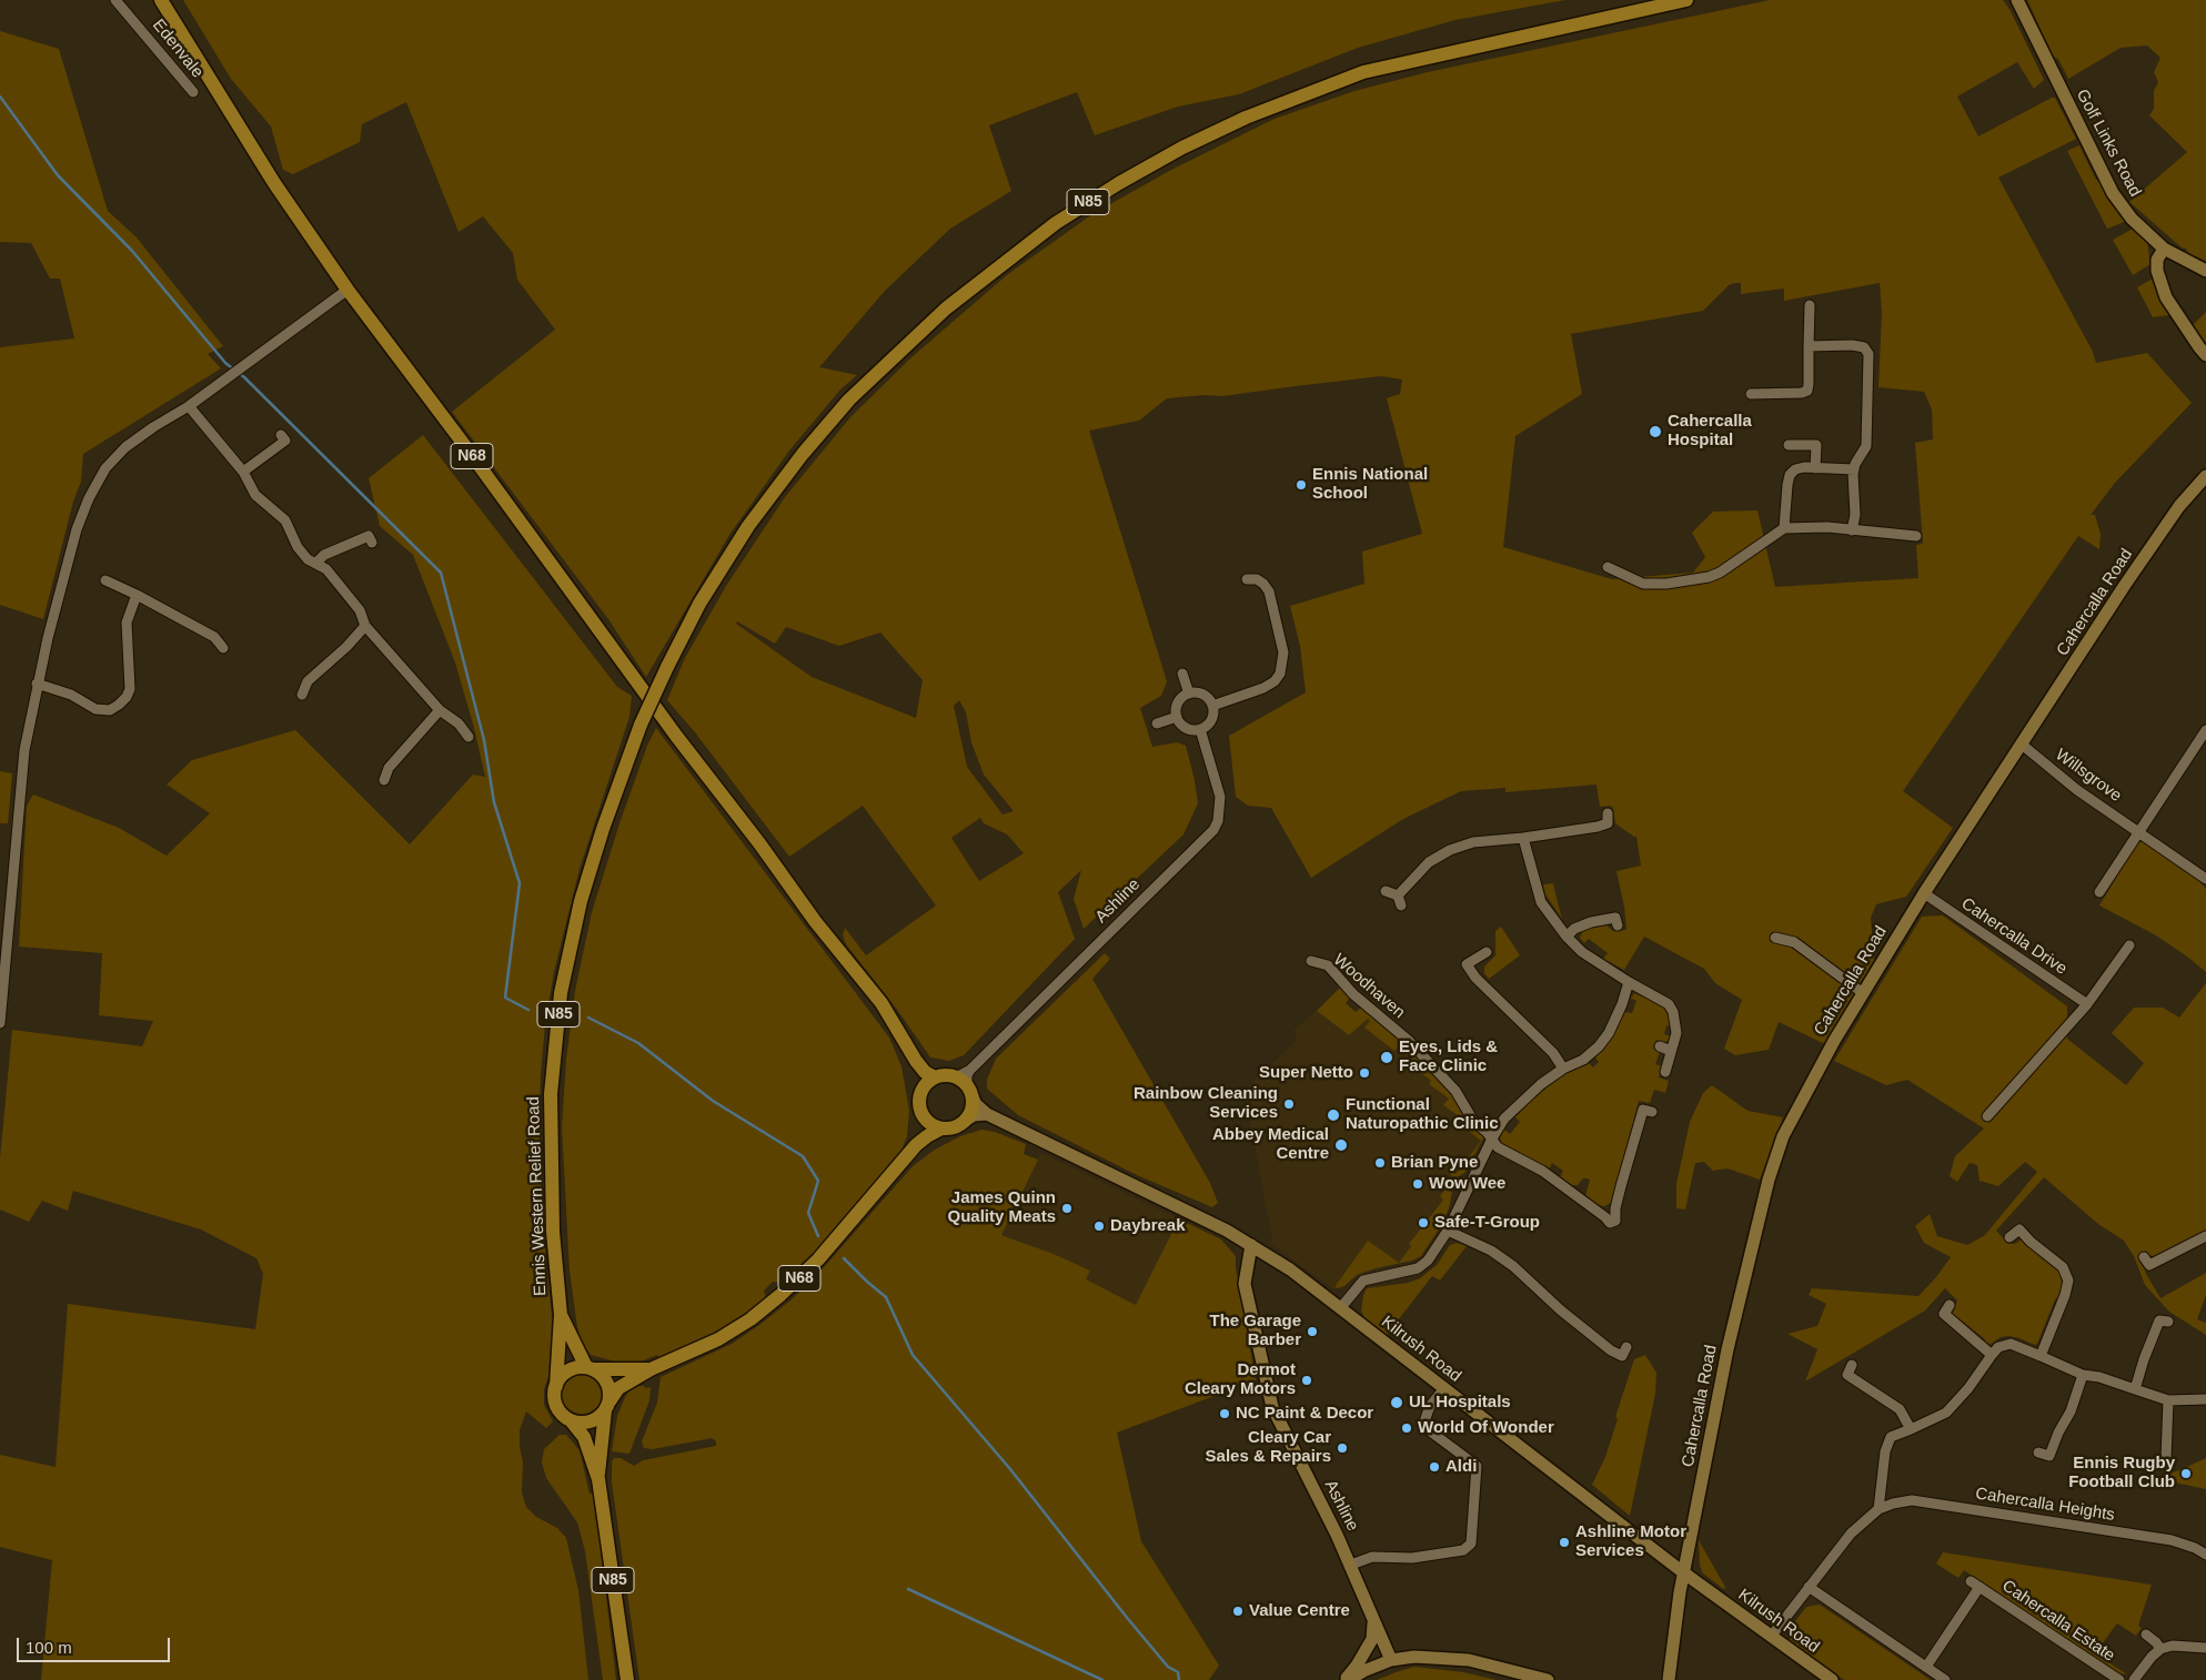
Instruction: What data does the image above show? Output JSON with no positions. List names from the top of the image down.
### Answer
{
  "streets": {
    "main road": ["N85", "N68", "Ennis Western Relief Road"],
    "street": [
      "Edenvale",
      "Golf Links Road",
      "Cahercalla Road",
      "Willsgrove",
      "Ashline",
      "Cahercalla Drive",
      "Woodhaven",
      "Kilrush Road",
      "Cahercalla Heights",
      "Cahercalla Estate"
    ]
  },
  "crossings": [
    ["N85", "N68"],
    ["N85", "Ennis Western Relief Road"],
    ["N68", "Ashline"],
    ["N68", "Ennis Western Relief Road"],
    ["N68", "Kilrush Road"],
    ["Cahercalla Road", "Willsgrove"],
    ["Cahercalla Road", "Cahercalla Drive"],
    ["Cahercalla Road", "Kilrush Road"],
    ["Ashline", "Kilrush Road"]
  ],
  "places": [
    "Cahercalla Hospital",
    "Ennis National School",
    "Eyes, Lids & Face Clinic",
    "Super Netto",
    "Rainbow Cleaning Services",
    "Functional Naturopathic Clinic",
    "Abbey Medical Centre",
    "Brian Pyne",
    "Wow Wee",
    "James Quinn Quality Meats",
    "Safe-T-Group",
    "Daybreak",
    "The Garage Barber",
    "Dermot Cleary Motors",
    "UL Hospitals",
    "NC Paint & Decor",
    "World Of Wonder",
    "Cleary Car Sales & Repairs",
    "Aldi",
    "Ennis Rugby Football Club",
    "Ashline Motor Services",
    "Value Centre"
  ],
  "scale_bar": "100 m"
}
